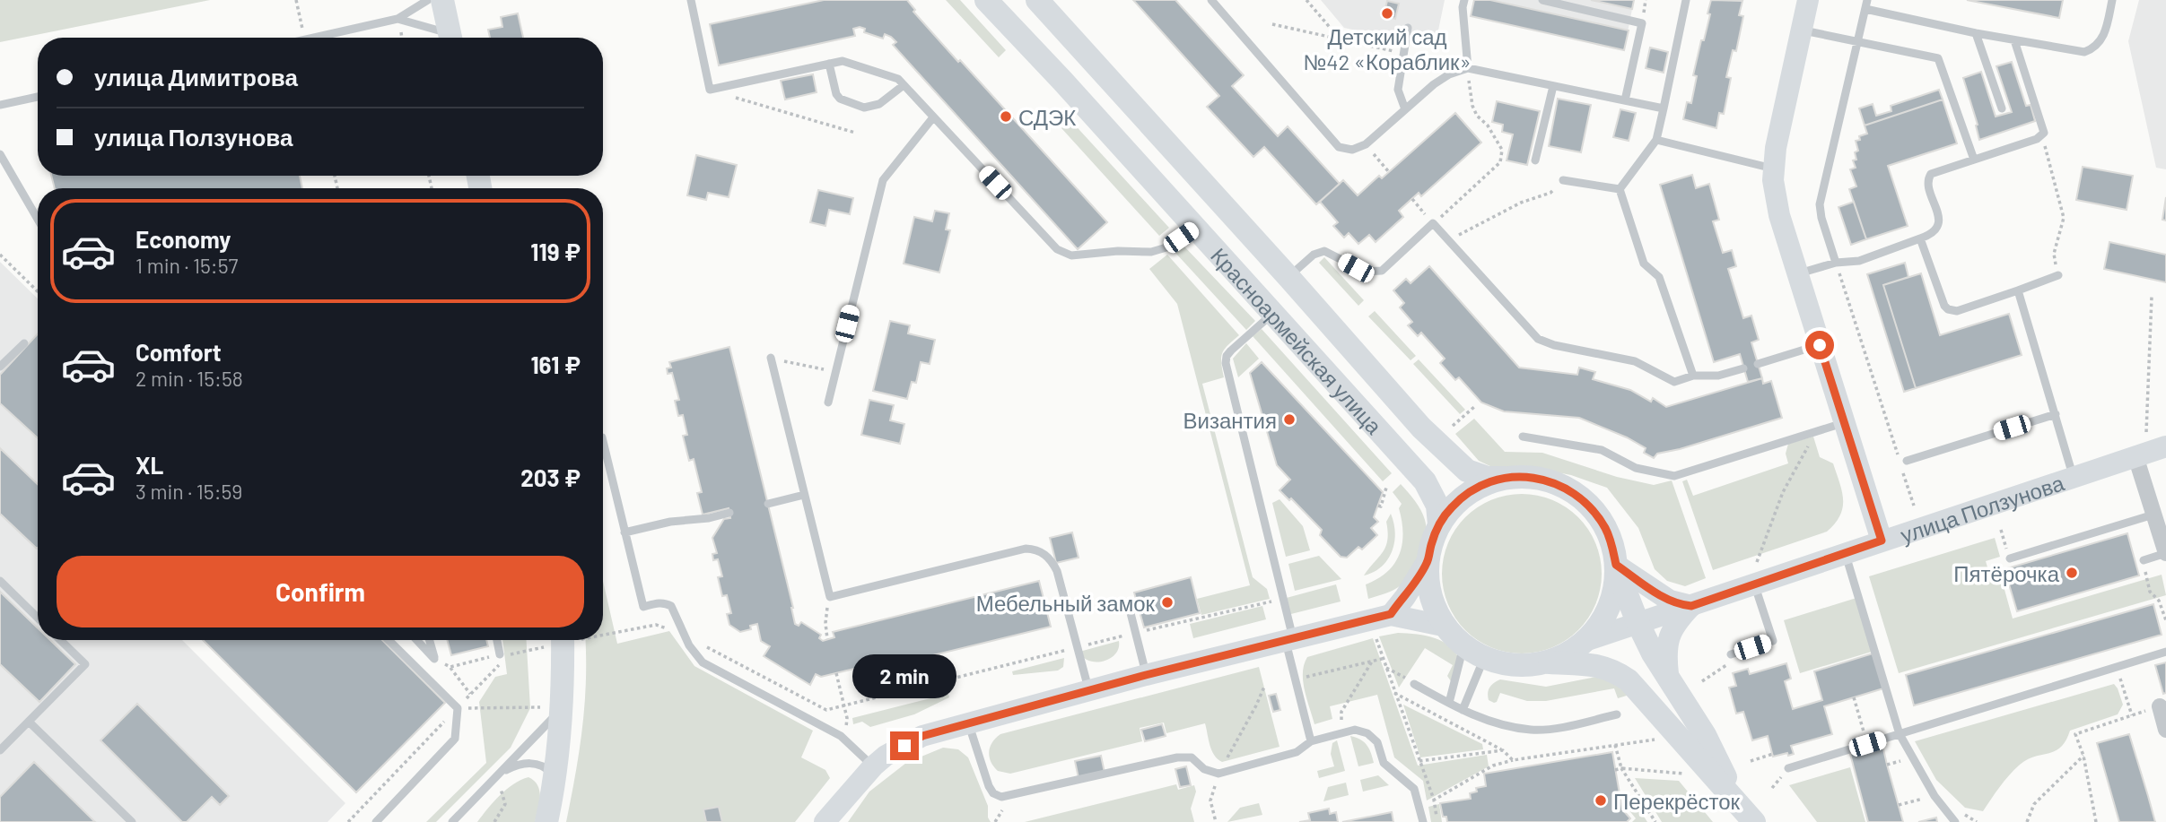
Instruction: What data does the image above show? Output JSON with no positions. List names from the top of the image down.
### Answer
{
  "streets": {
    "main road": ["Красноармейская улица", "улица Ползунова"]
  },
  "crossings": [
    ["Красноармейская улица", "улица Ползунова"]
  ],
  "places": [
    "Детский сад №42 «Кораблик»",
    "СДЭК",
    "Византия",
    "Пятёрочка",
    "Мебельный замок",
    "Перекрёсток"
  ],
  "page": {
    "banner": ["улица Димитрова", "улица Ползунова"],
    "list": [
      {
        "name": "Economy",
        "note": "1 min · 15:57",
        "value": "119 ₽"
      },
      {
        "name": "Comfort",
        "note": "2 min · 15:58",
        "value": "161 ₽"
      },
      {
        "name": "XL",
        "note": "3 min · 15:59",
        "value": "203 ₽"
      }
    ],
    "buttons": "Confirm",
    "bubble": "2 min"
  }
}
